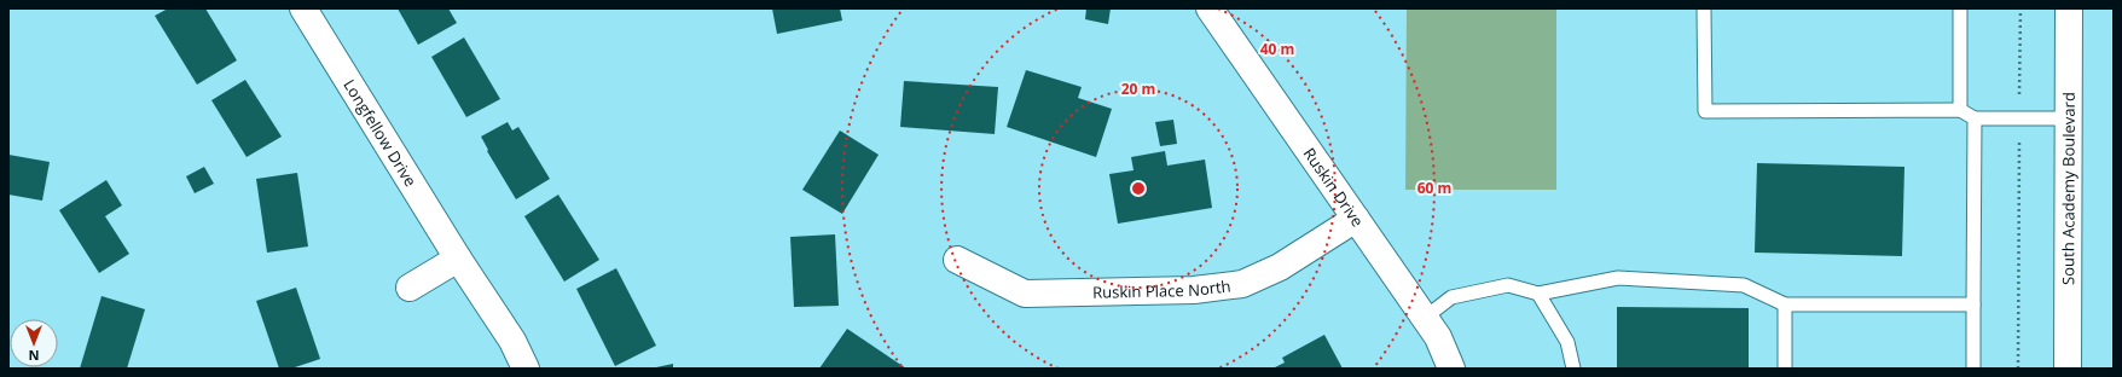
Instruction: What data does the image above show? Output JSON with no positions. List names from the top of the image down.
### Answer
{
  "streets": {
    "main road": [
      "Longfellow Drive",
      "Ruskin Drive",
      "South Academy Boulevard",
      "Ruskin Place North"
    ]
  },
  "crossings": [
    ["Ruskin Drive", "Ruskin Place North"]
  ],
  "north": "bottom",
  "rings": ["40 m", "20 m", "60 m"]
}
